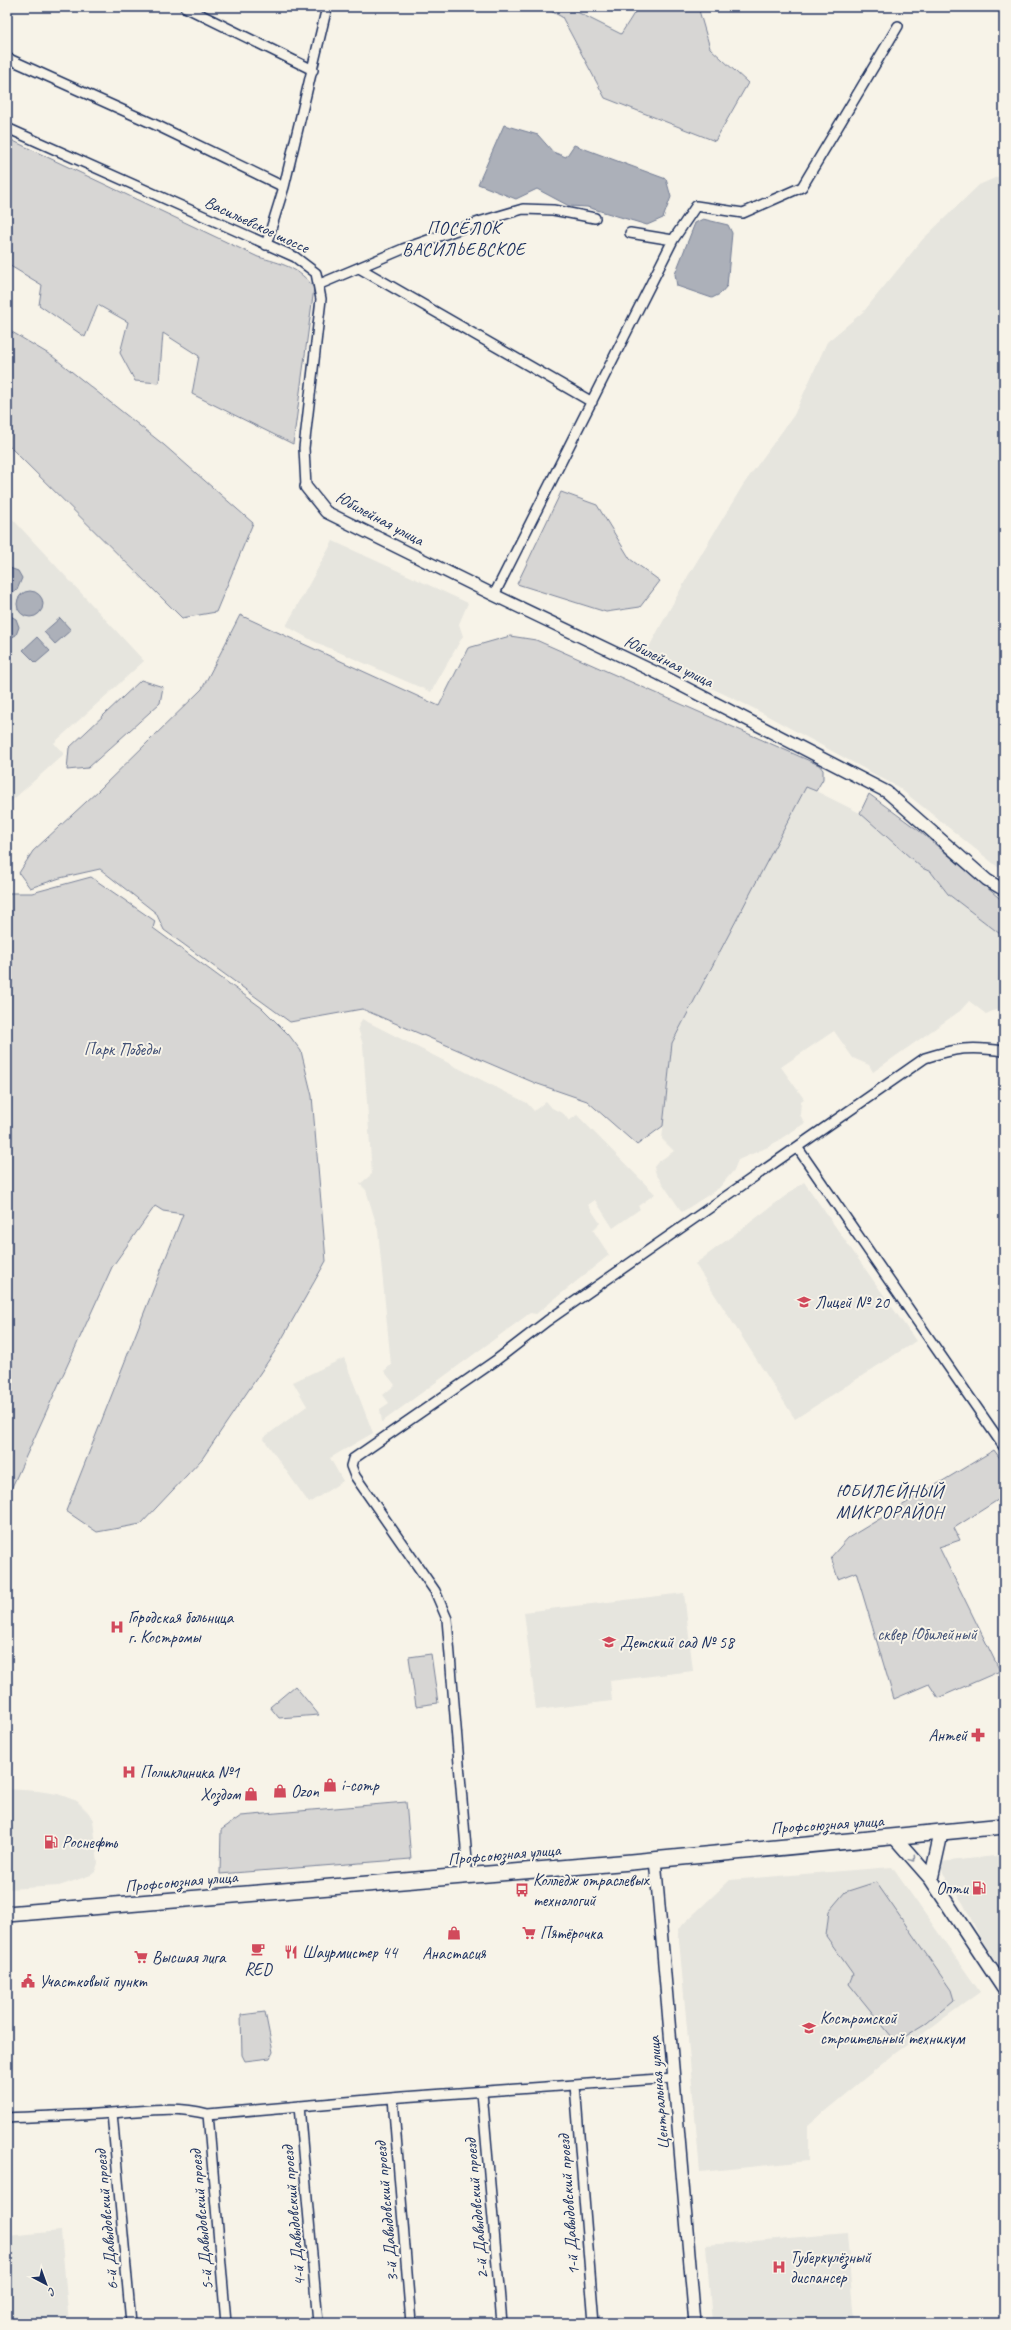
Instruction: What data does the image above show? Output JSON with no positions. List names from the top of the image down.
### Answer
{
  "streets": {
    "highway": ["Профсоюзная улица"],
    "street": [
      "Васильевское шоссе",
      "Юбилейная улица",
      "Центральная улица",
      "1-й Давыдовский проезд",
      "2-й Давыдовский проезд",
      "3-й Давыдовский проезд",
      "4-й Давыдовский проезд",
      "6-й Давыдовский проезд",
      "5-й Давыдовский проезд"
    ]
  },
  "crossings": [
    ["Профсоюзная улица", "Центральная улица"]
  ],
  "districts": ["ПОСЁЛОК ВАСИЛЬЕВСКОЕ", "ЮБИЛЕЙНЫЙ МИКРОРАЙОН"],
  "parks": ["Парк Победы", "сквер Юбилейный"],
  "places": {
    "school or university": ["Лицей № 20", "Детский сад № 58", "Костромской строительный техникум"],
    "hospital": ["Городская больница г. Костромы", "Поликлиника №1", "Туберкулёзный диспансер"],
    "pharmacy": ["Антей"],
    "shop": [
      "i-comp",
      "Ozon",
      "Хоздом",
      "Анастасия"
    ],
    "fuel station": ["Роснефть", "Опти"],
    "bus stop": ["Колледж отраслевых технологий"],
    "supermarket": ["Пятёрочка", "Высшая лига"],
    "cafe": ["RED"],
    "restaurant": ["Шаурмистер 44"],
    "public building": ["Участковый пункт"]
  },
  "north": "bottom right"
}
